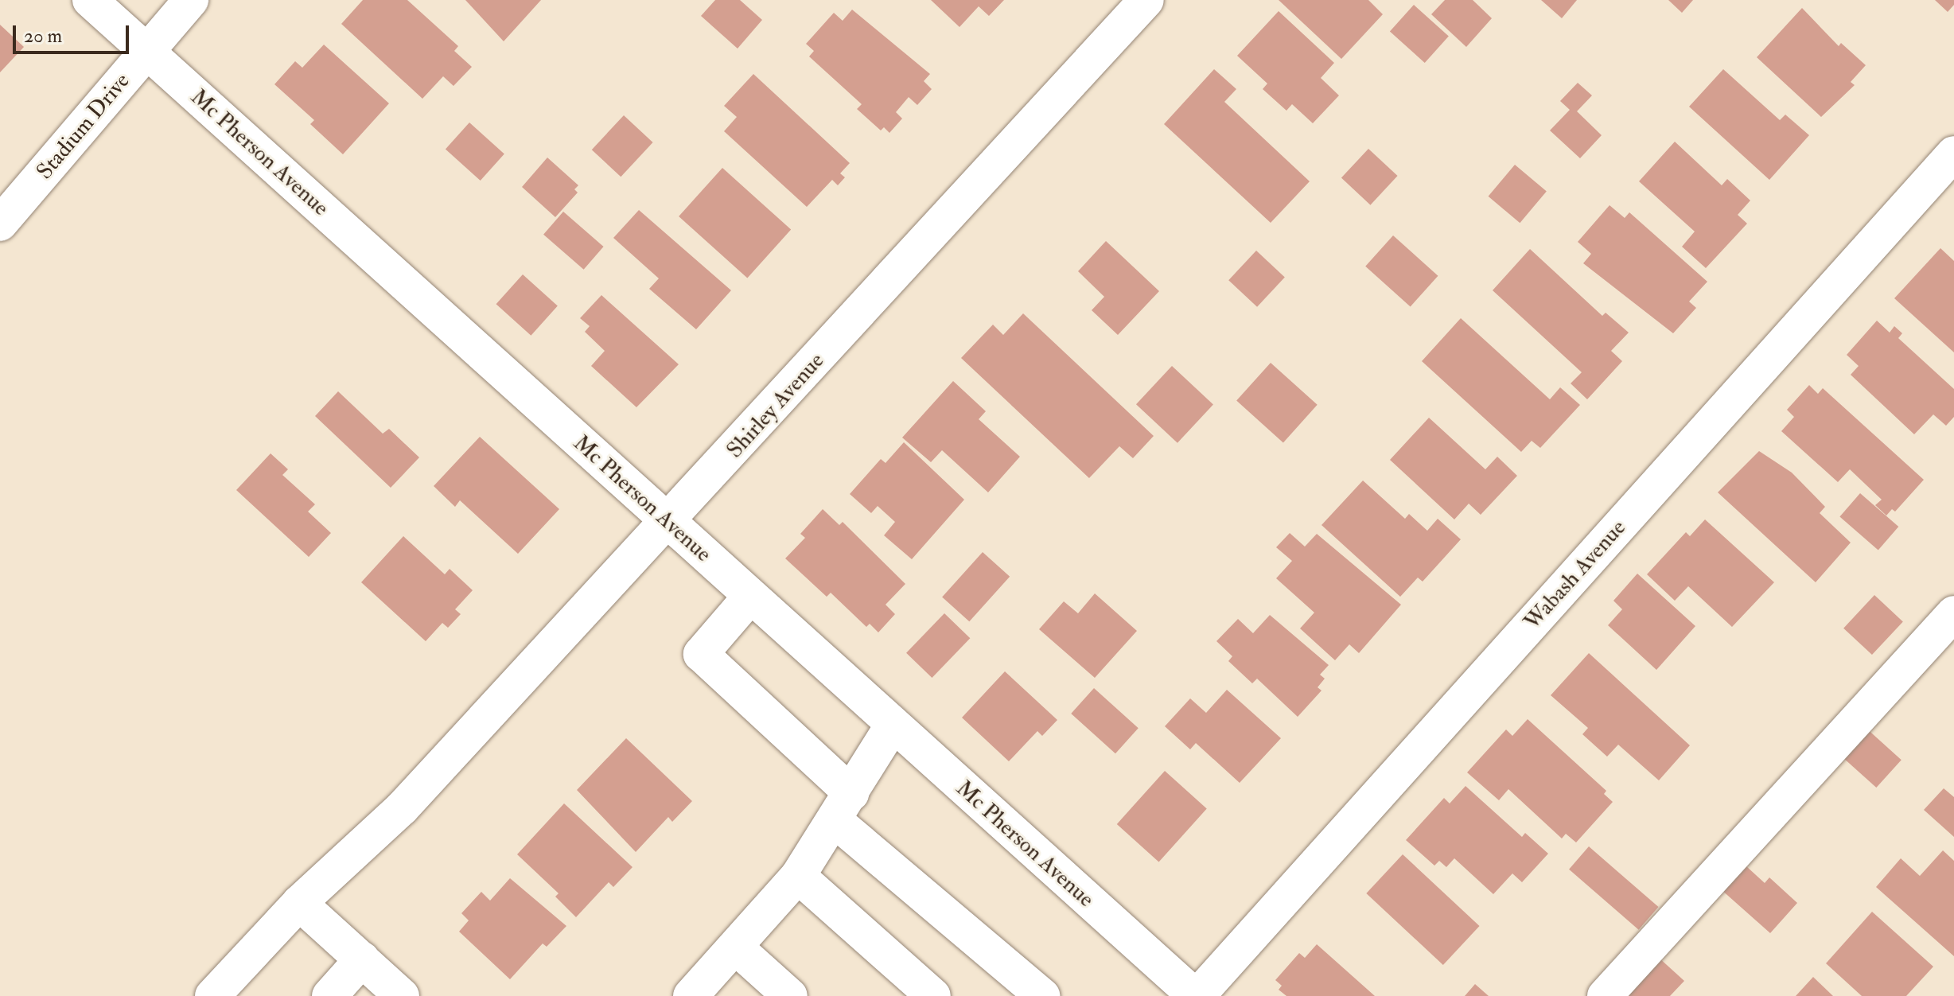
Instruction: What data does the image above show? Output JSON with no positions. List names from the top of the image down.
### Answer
{
  "streets": {
    "street": [
      "Stadium Drive",
      "Mc Pherson Avenue",
      "Shirley Avenue",
      "Wabash Avenue"
    ]
  },
  "crossings": [
    ["Stadium Drive", "Mc Pherson Avenue"],
    ["Mc Pherson Avenue", "Shirley Avenue"],
    ["Mc Pherson Avenue", "Wabash Avenue"]
  ],
  "scale_bar": "20 m"
}
